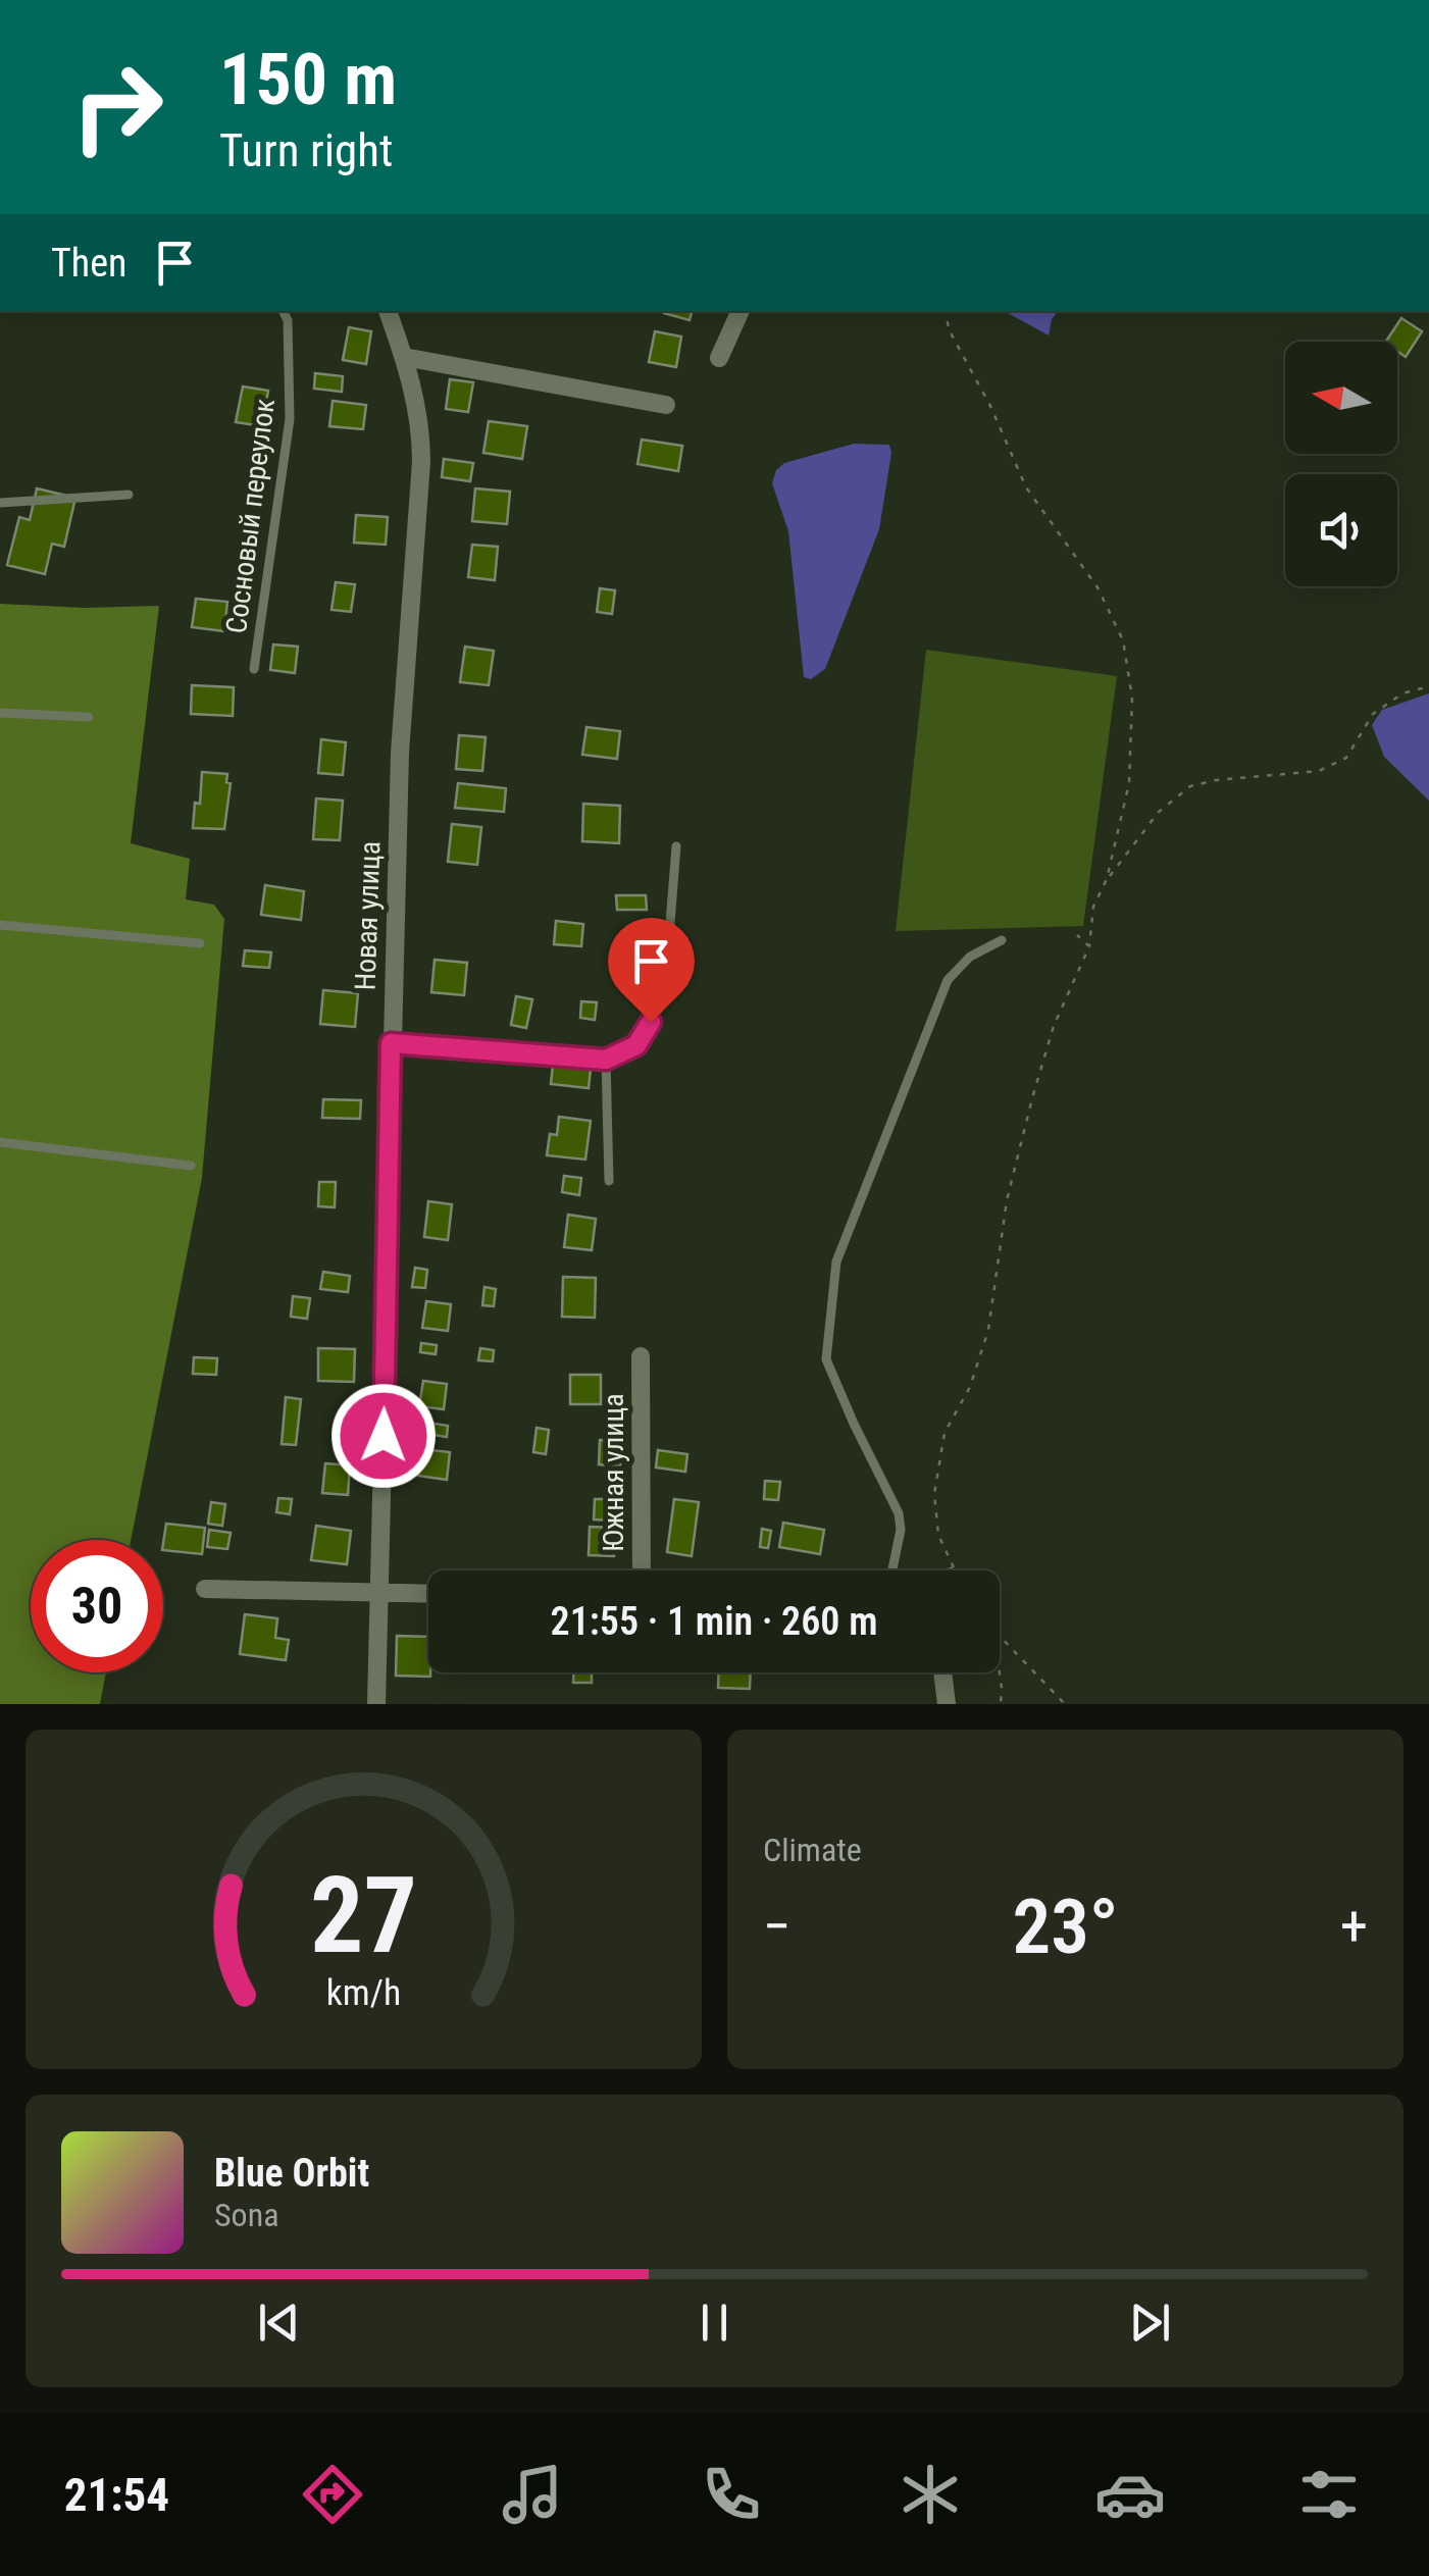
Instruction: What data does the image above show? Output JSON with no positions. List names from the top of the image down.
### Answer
{
  "streets": {
    "street": ["Новая улица", "Южная улица"],
    "lane": ["Сосновый переулок"]
  },
  "north": "left",
  "page": {
    "turn": ["150 m", "Turn right"],
    "then": "Then",
    "limit": "30",
    "trip": "21:55 · 1 min · 260 m",
    "tile": "Climate",
    "heat": ["−", "23°", "+"],
    "song": ["Blue Orbit", "Sona"],
    "tabs": "21:54",
    "gauge": ["27", "km/h"]
  }
}
